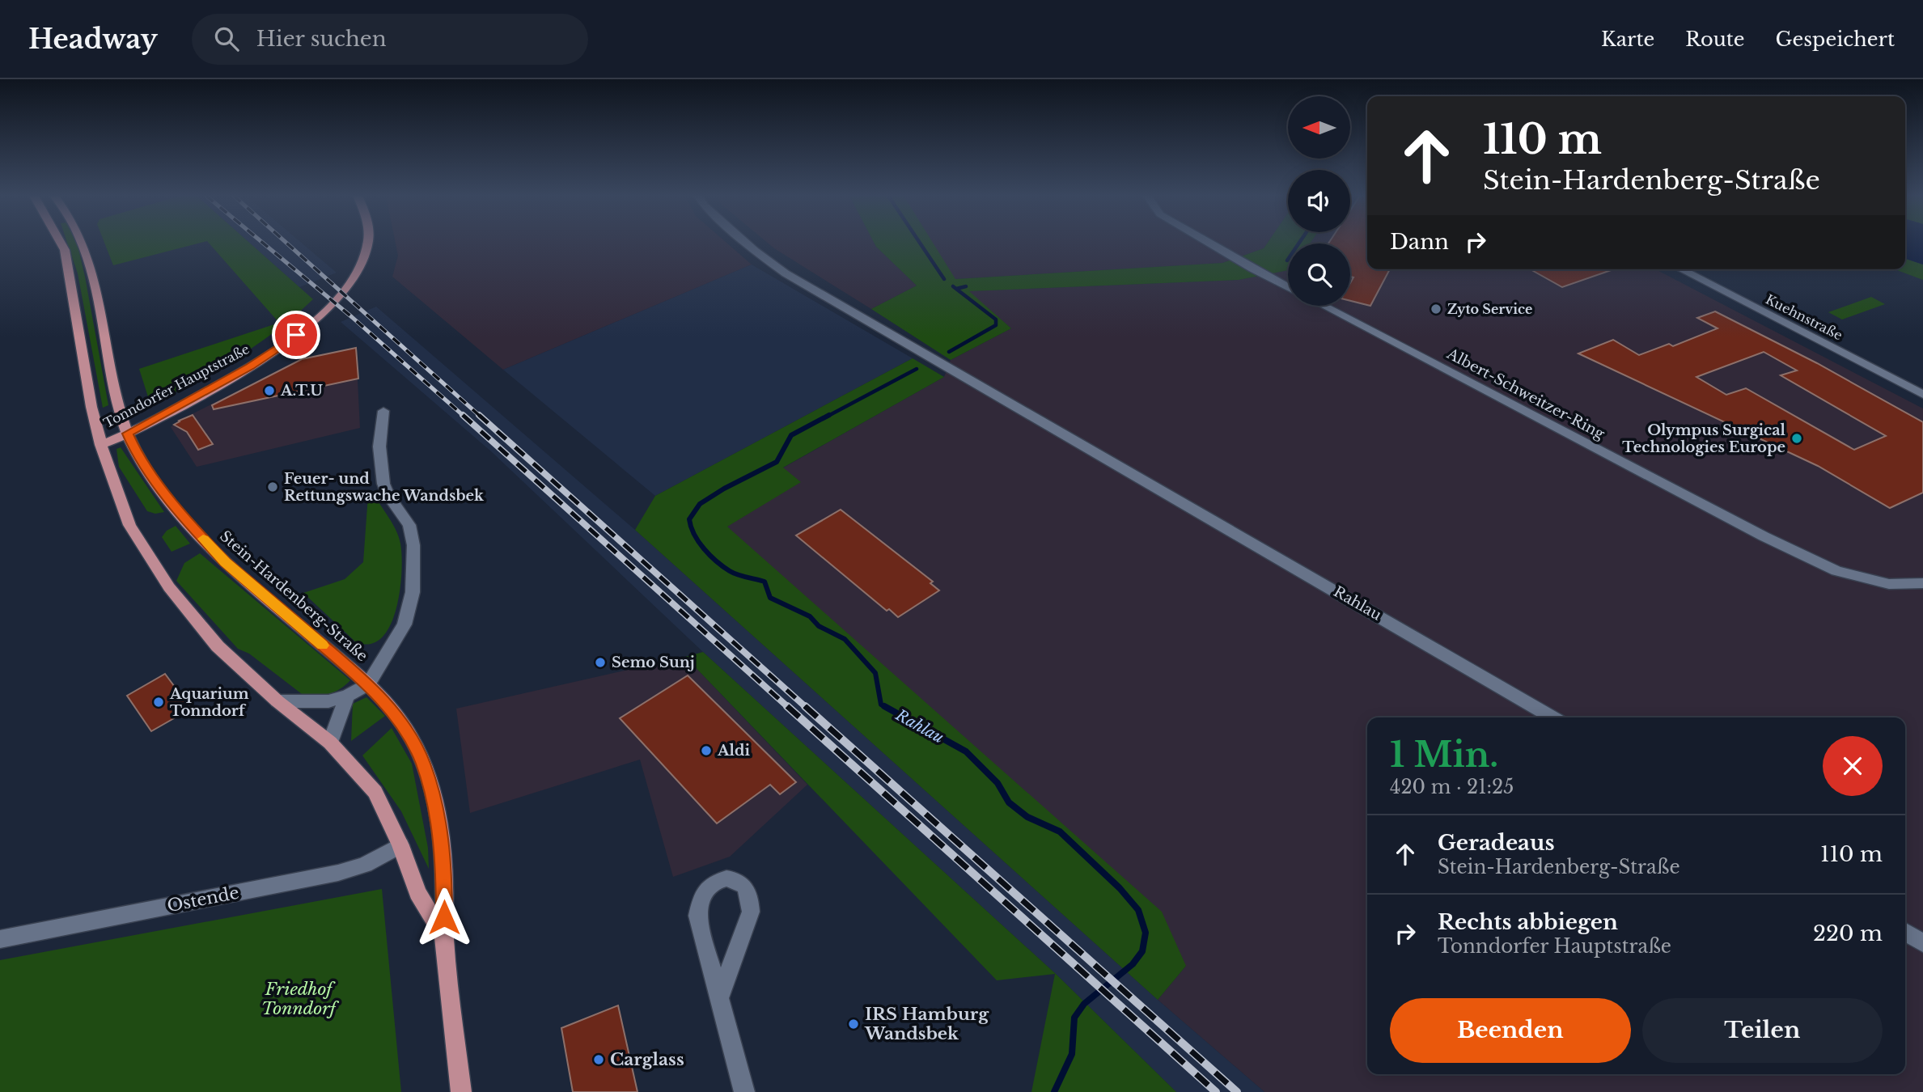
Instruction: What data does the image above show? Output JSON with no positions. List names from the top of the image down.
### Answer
{
  "streets": {
    "main road": ["Tonndorfer Hauptstraße", "Stein-Hardenberg-Straße"],
    "street": [
      "Kuehnstraße",
      "Albert-Schweitzer-Ring",
      "Rahlau",
      "Ostende"
    ]
  },
  "crossings": [
    ["Tonndorfer Hauptstraße", "Stein-Hardenberg-Straße"]
  ],
  "water": ["Rahlau"],
  "parks": ["Friedhof Tonndorf"],
  "places": [
    "Zyto Service",
    "A.T.U",
    "Olympus Surgical Technologies Europe",
    "Feuer- und Rettungswache Wandsbek",
    "Semo Sunj",
    "Aquarium Tonndorf",
    "Aldi",
    "IRS Hamburg Wandsbek",
    "Carglass"
  ],
  "north": "left",
  "page": {
    "header": "Headway",
    "search": "Hier suchen",
    "nav": ["Karte", "Route", "Gespeichert"],
    "turn": ["110 m", "Stein-Hardenberg-Straße"],
    "then": "Dann",
    "heading": ["1 Min.", "420 m · 21:25"],
    "list": [
      {
        "name": "Geradeaus",
        "note": "Stein-Hardenberg-Straße",
        "value": "110 m"
      },
      {
        "name": "Rechts abbiegen",
        "note": "Tonndorfer Hauptstraße",
        "value": "220 m"
      }
    ],
    "buttons": ["Beenden", "Teilen"]
  }
}
